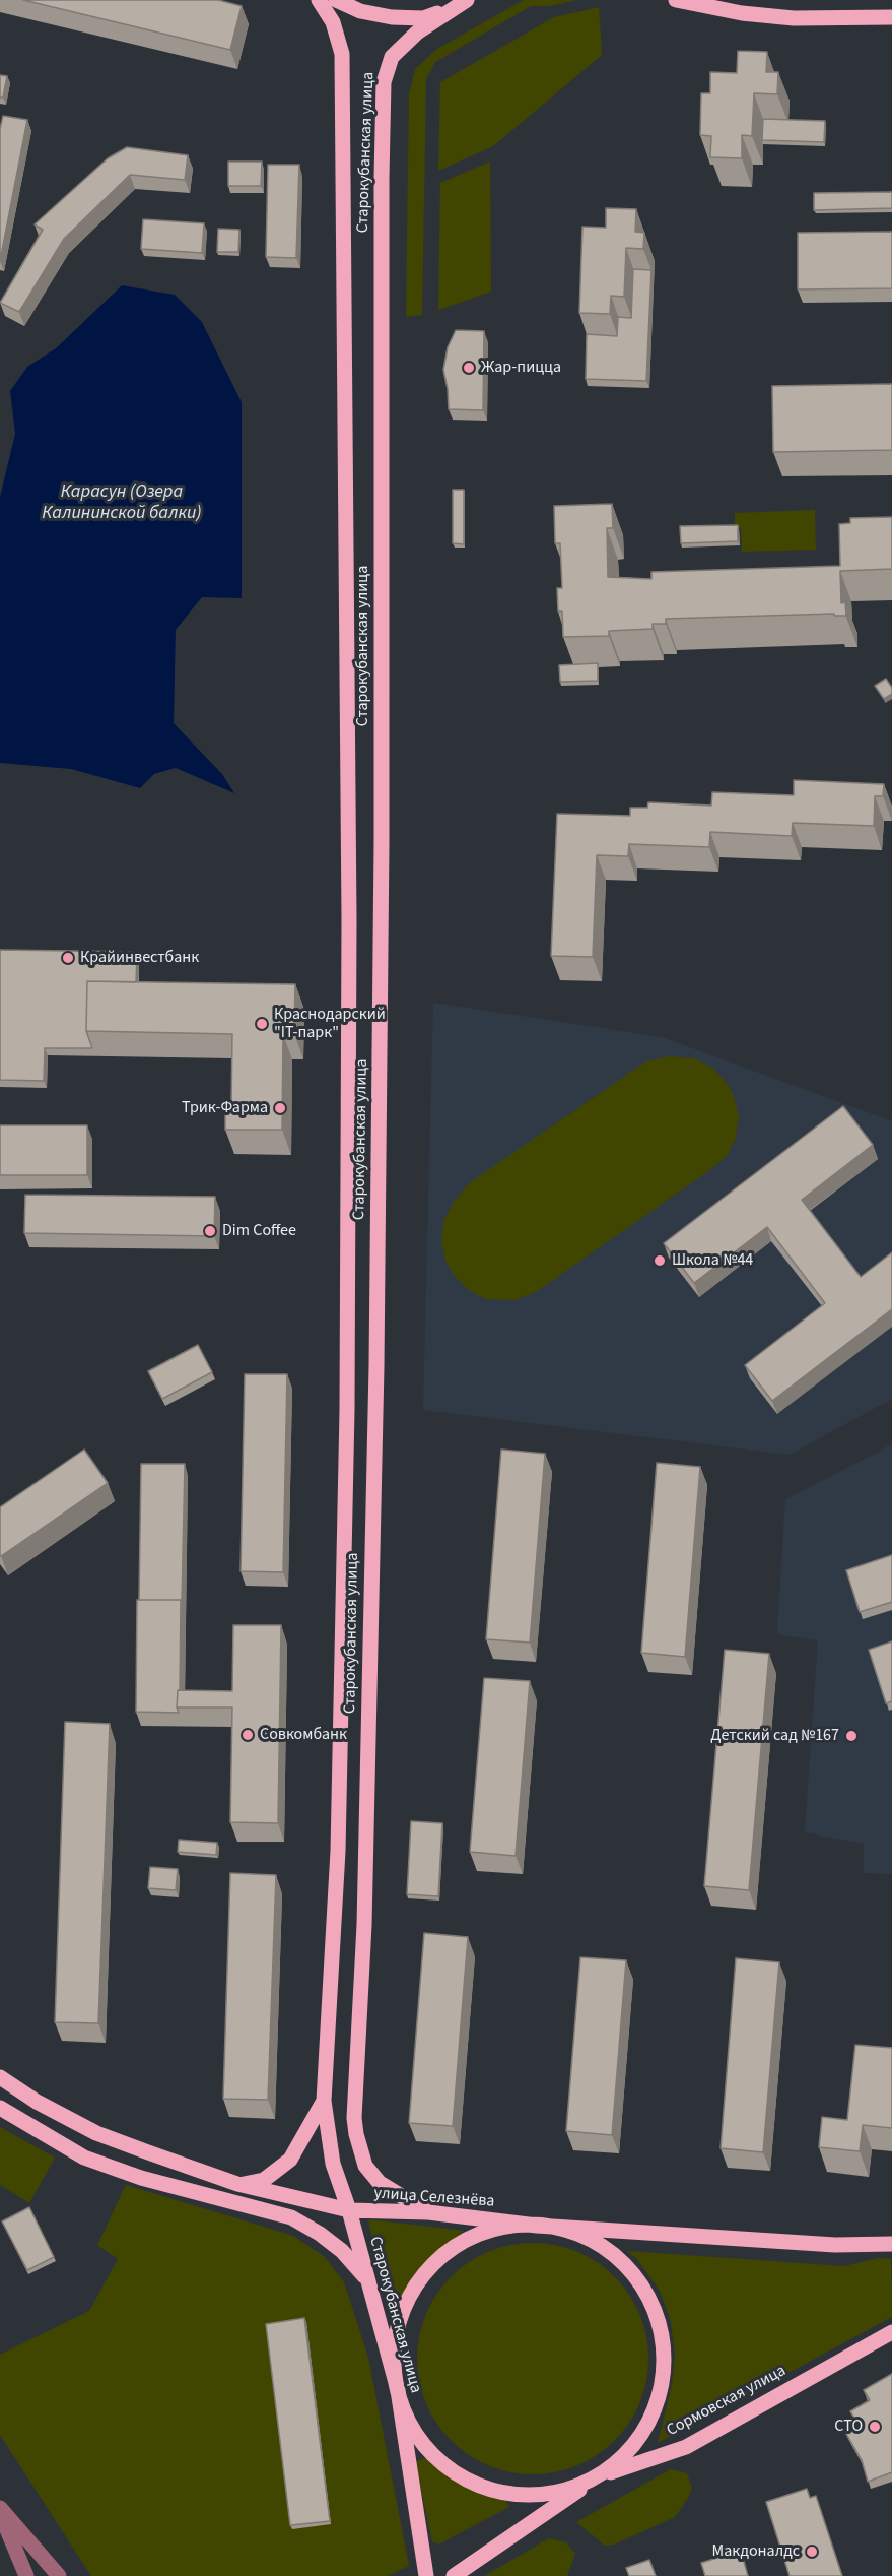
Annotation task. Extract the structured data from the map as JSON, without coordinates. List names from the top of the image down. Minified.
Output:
{"streets":{"main road":["Старокубанская улица","улица Селезнёва","Сормовская улица"]},"crossings":[["Старокубанская улица","улица Селезнёва"]],"water":["Карасун (Озера Калининской балки)"],"places":["Жар-пицца","Крайинвестбанк","Краснодарский \"IT-парк\"","Трик-Фарма","Dim Coffee","Школа №44","Совкомбанк","Детский сад №167","СТО","Макдоналдс"]}
